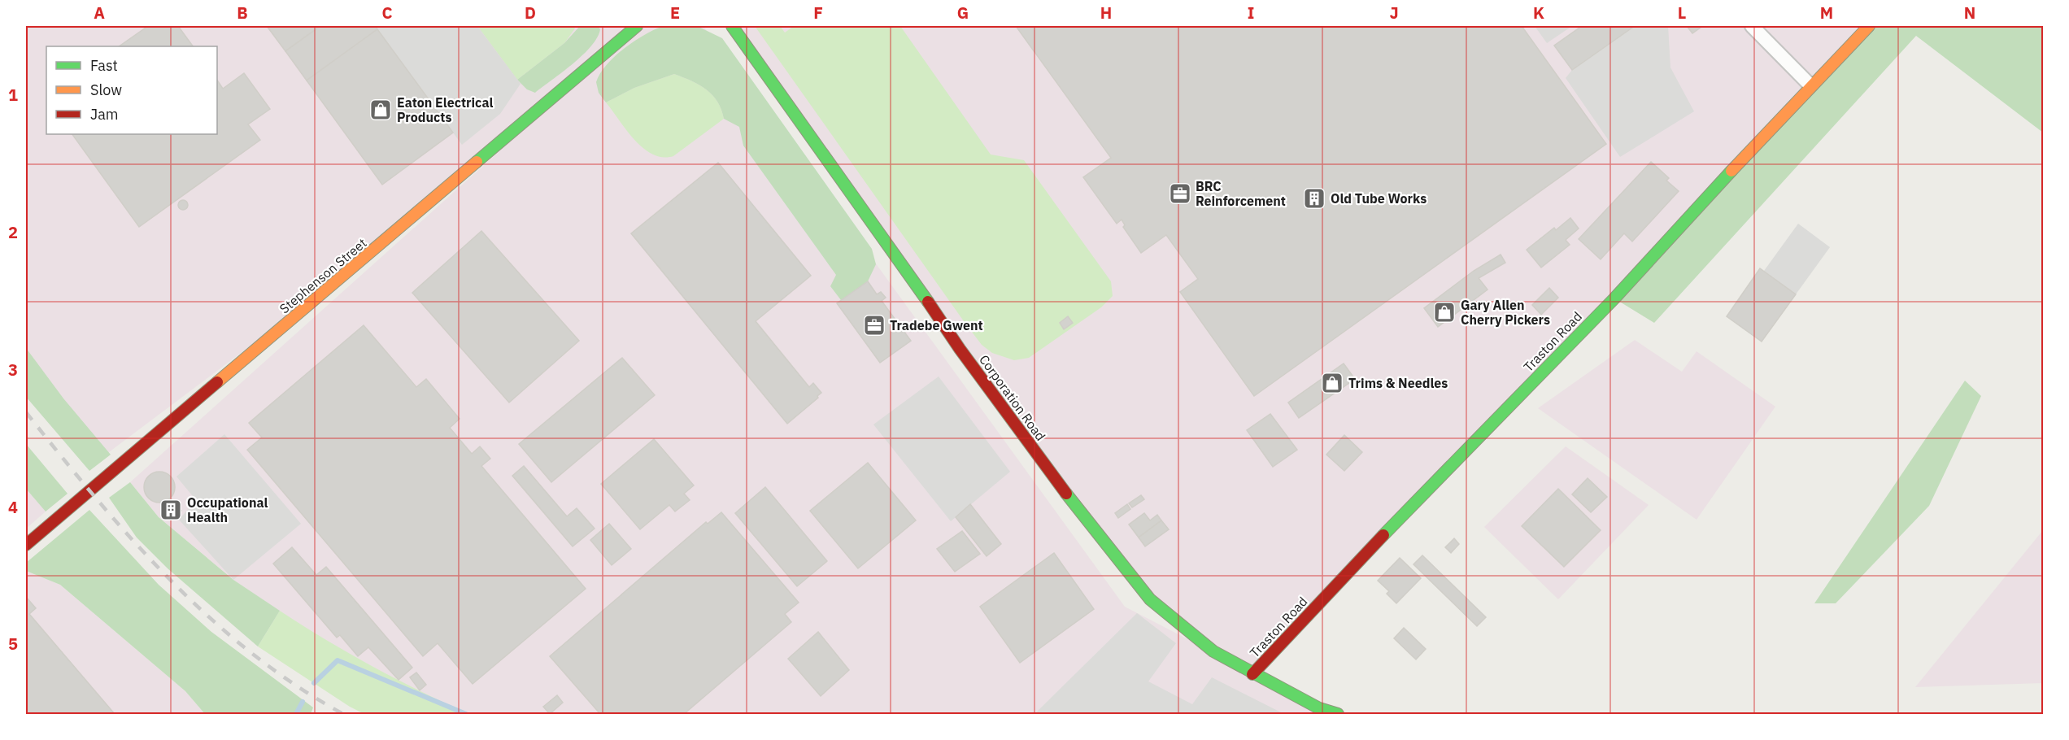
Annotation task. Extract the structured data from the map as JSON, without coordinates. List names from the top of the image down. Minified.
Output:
{"streets":{"street":["Stephenson Street","Traston Road","Corporation Road"]},"crossings":[["Traston Road","Corporation Road"]],"places":{"shop":["Eaton Electrical Products","Gary Allen Cherry Pickers","Trims & Needles"],"office":["BRC Reinforcement","Tradebe Gwent"],"building":["Old Tube Works","Occupational Health"]},"legend":["Fast","Slow","Jam"],"grid":{"columns":["A","B","C","D","E","F","G","H","I","J","K","L","M","N"],"rows":["1","2","3","4","5"]}}
